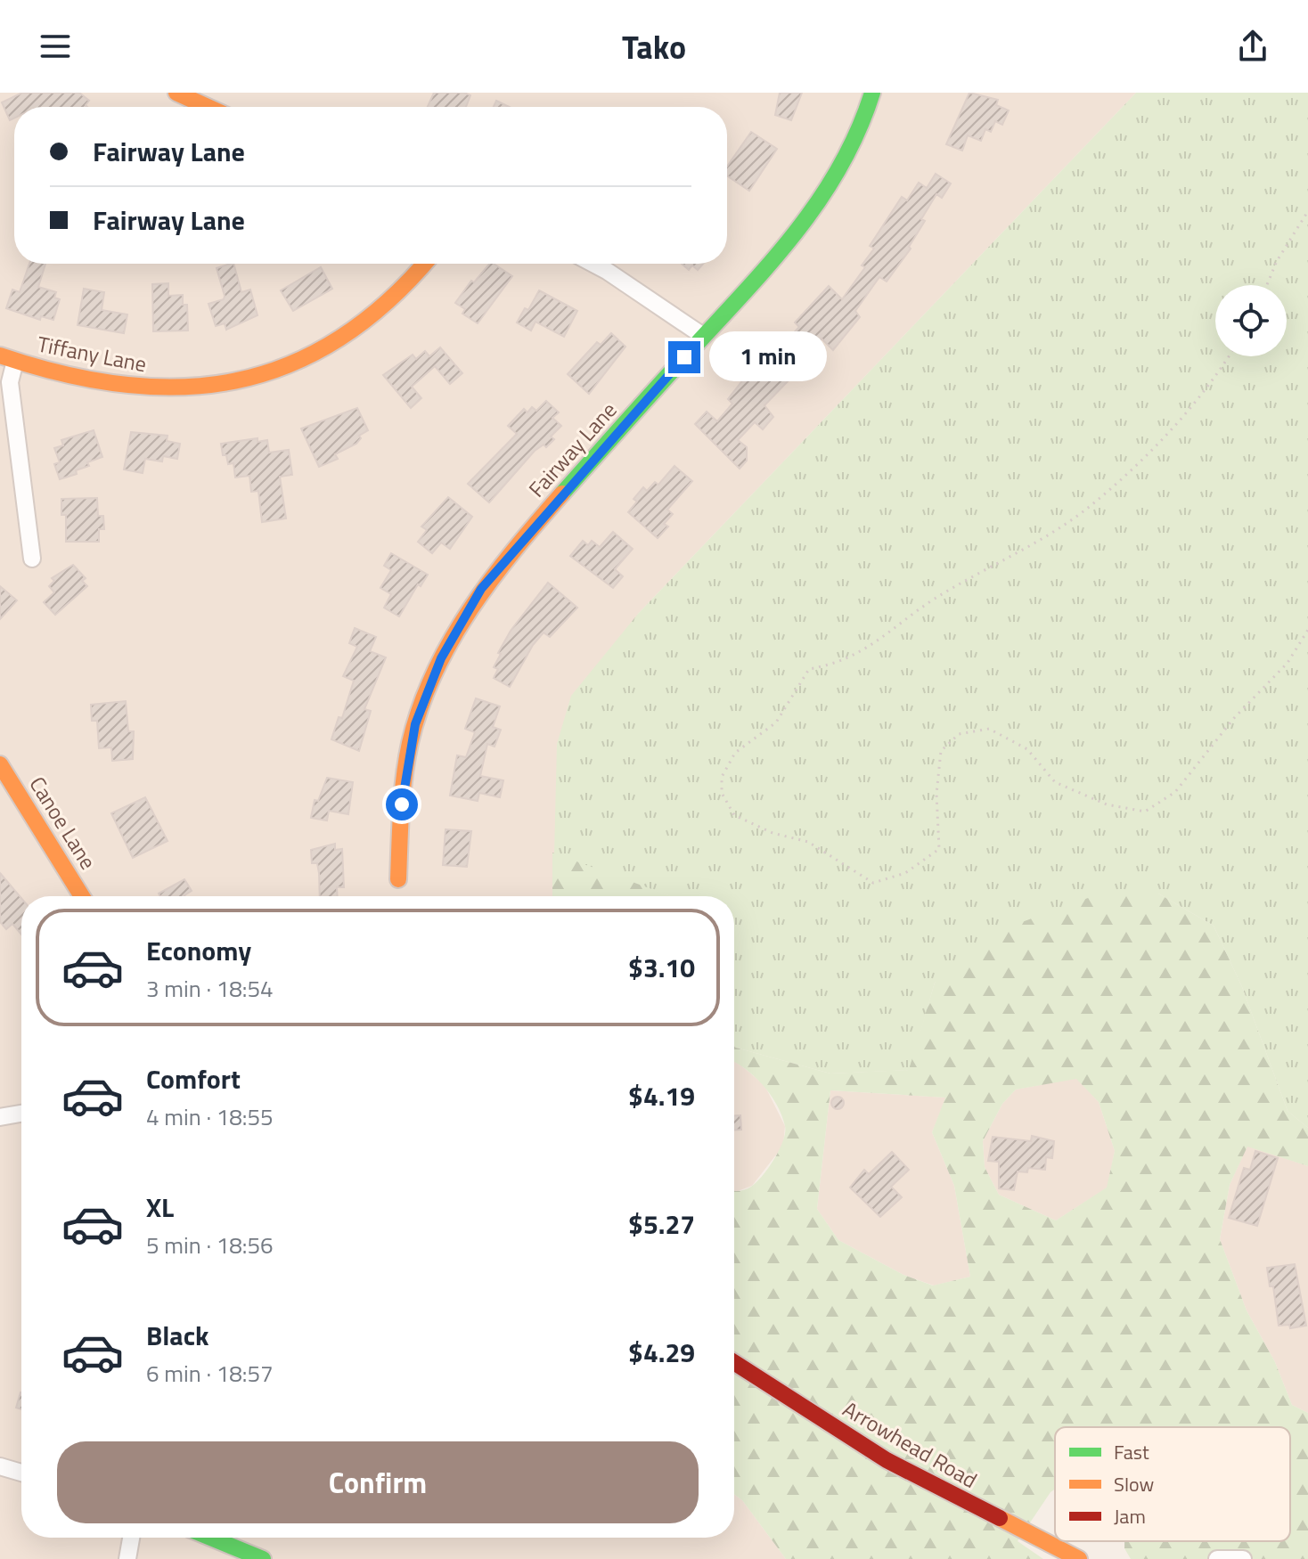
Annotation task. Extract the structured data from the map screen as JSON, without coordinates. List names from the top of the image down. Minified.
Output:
{"streets":{"street":["Tiffany Lane","Fairway Lane","Canoe Lane","Arrowhead Road"]},"legend":["Fast","Slow","Jam"],"page":{"header":"Tako","banner":["Fairway Lane","Fairway Lane"],"bubble":"1 min","list":[{"name":"Economy","note":"3 min · 18:54","value":"$3.10"},{"name":"Comfort","note":"4 min · 18:55","value":"$4.19"},{"name":"XL","note":"5 min · 18:56","value":"$5.27"},{"name":"Black","note":"6 min · 18:57","value":"$4.29"}],"buttons":"Confirm"}}
